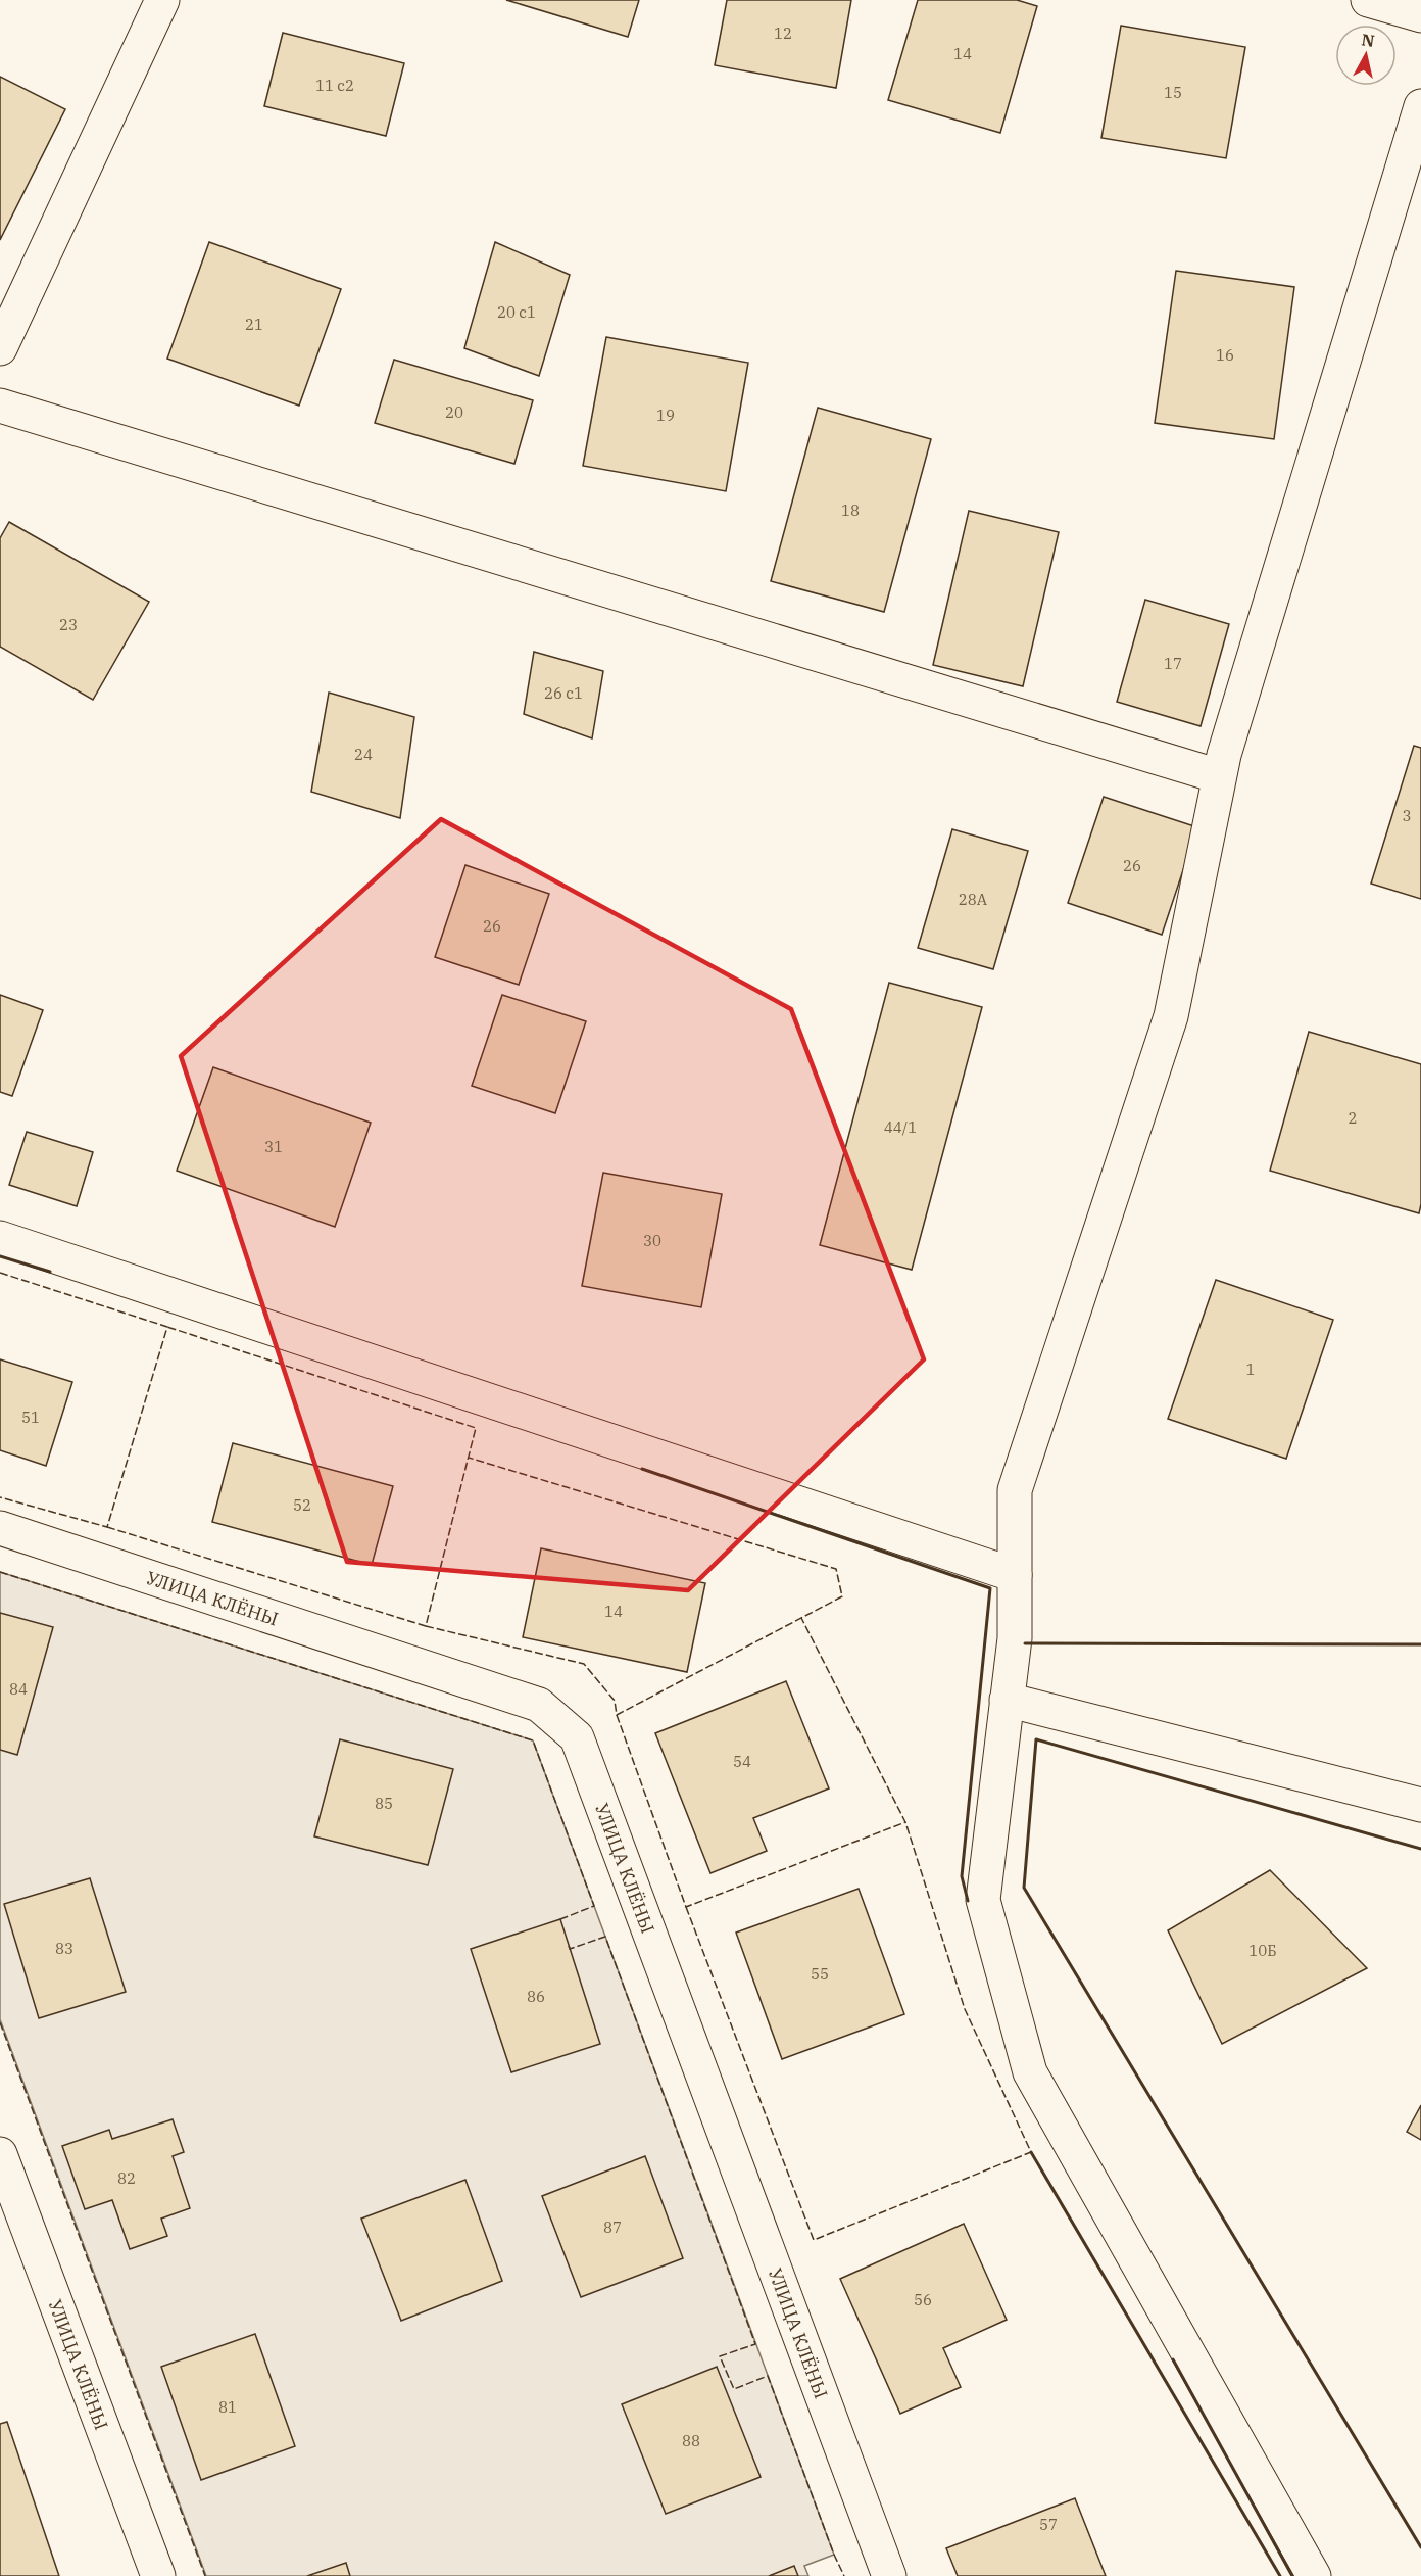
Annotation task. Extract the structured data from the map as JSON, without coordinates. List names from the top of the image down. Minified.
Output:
{"streets":{"street":["УЛИЦА КЛЁНЫ"]},"house_numbers":["12","14","11 с2","15","20 с1","21","16","20","19","18","23","17","26 с1","24","3","26","28А","26","2","44/1","31","30","1","51","52","14","84","54","85","83","10Б","55","86","82","87","56","81","88","57"],"north":"top"}
